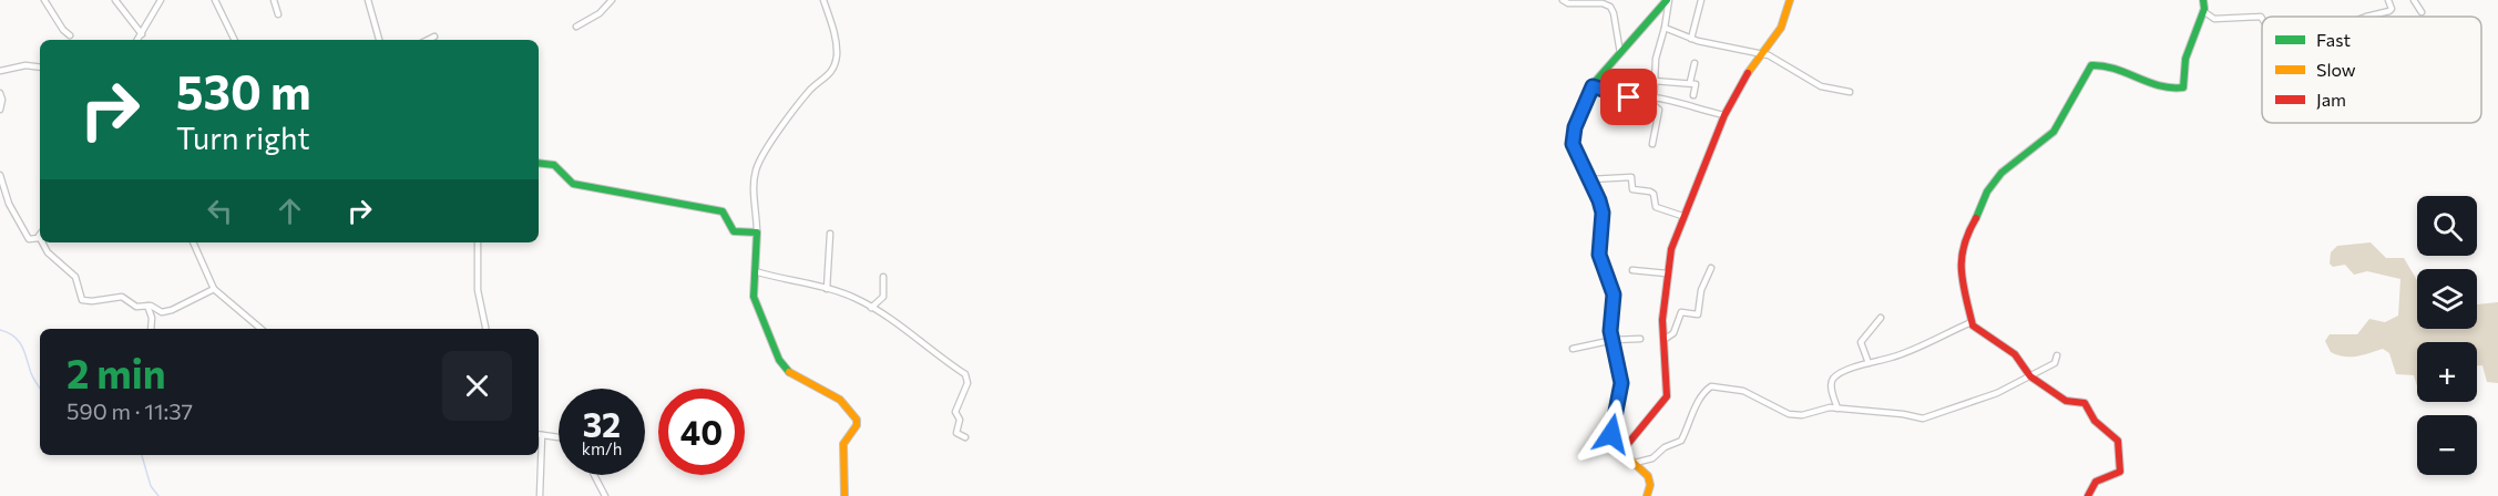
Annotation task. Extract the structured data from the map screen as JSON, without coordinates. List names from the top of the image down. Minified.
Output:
{"legend":["Fast","Slow","Jam"],"page":{"turn":["530 m","Turn right"],"map_buttons":["+","−"],"heading":["2 min","590 m · 11:37"],"speed":"32 km/h","limit":"40"}}
